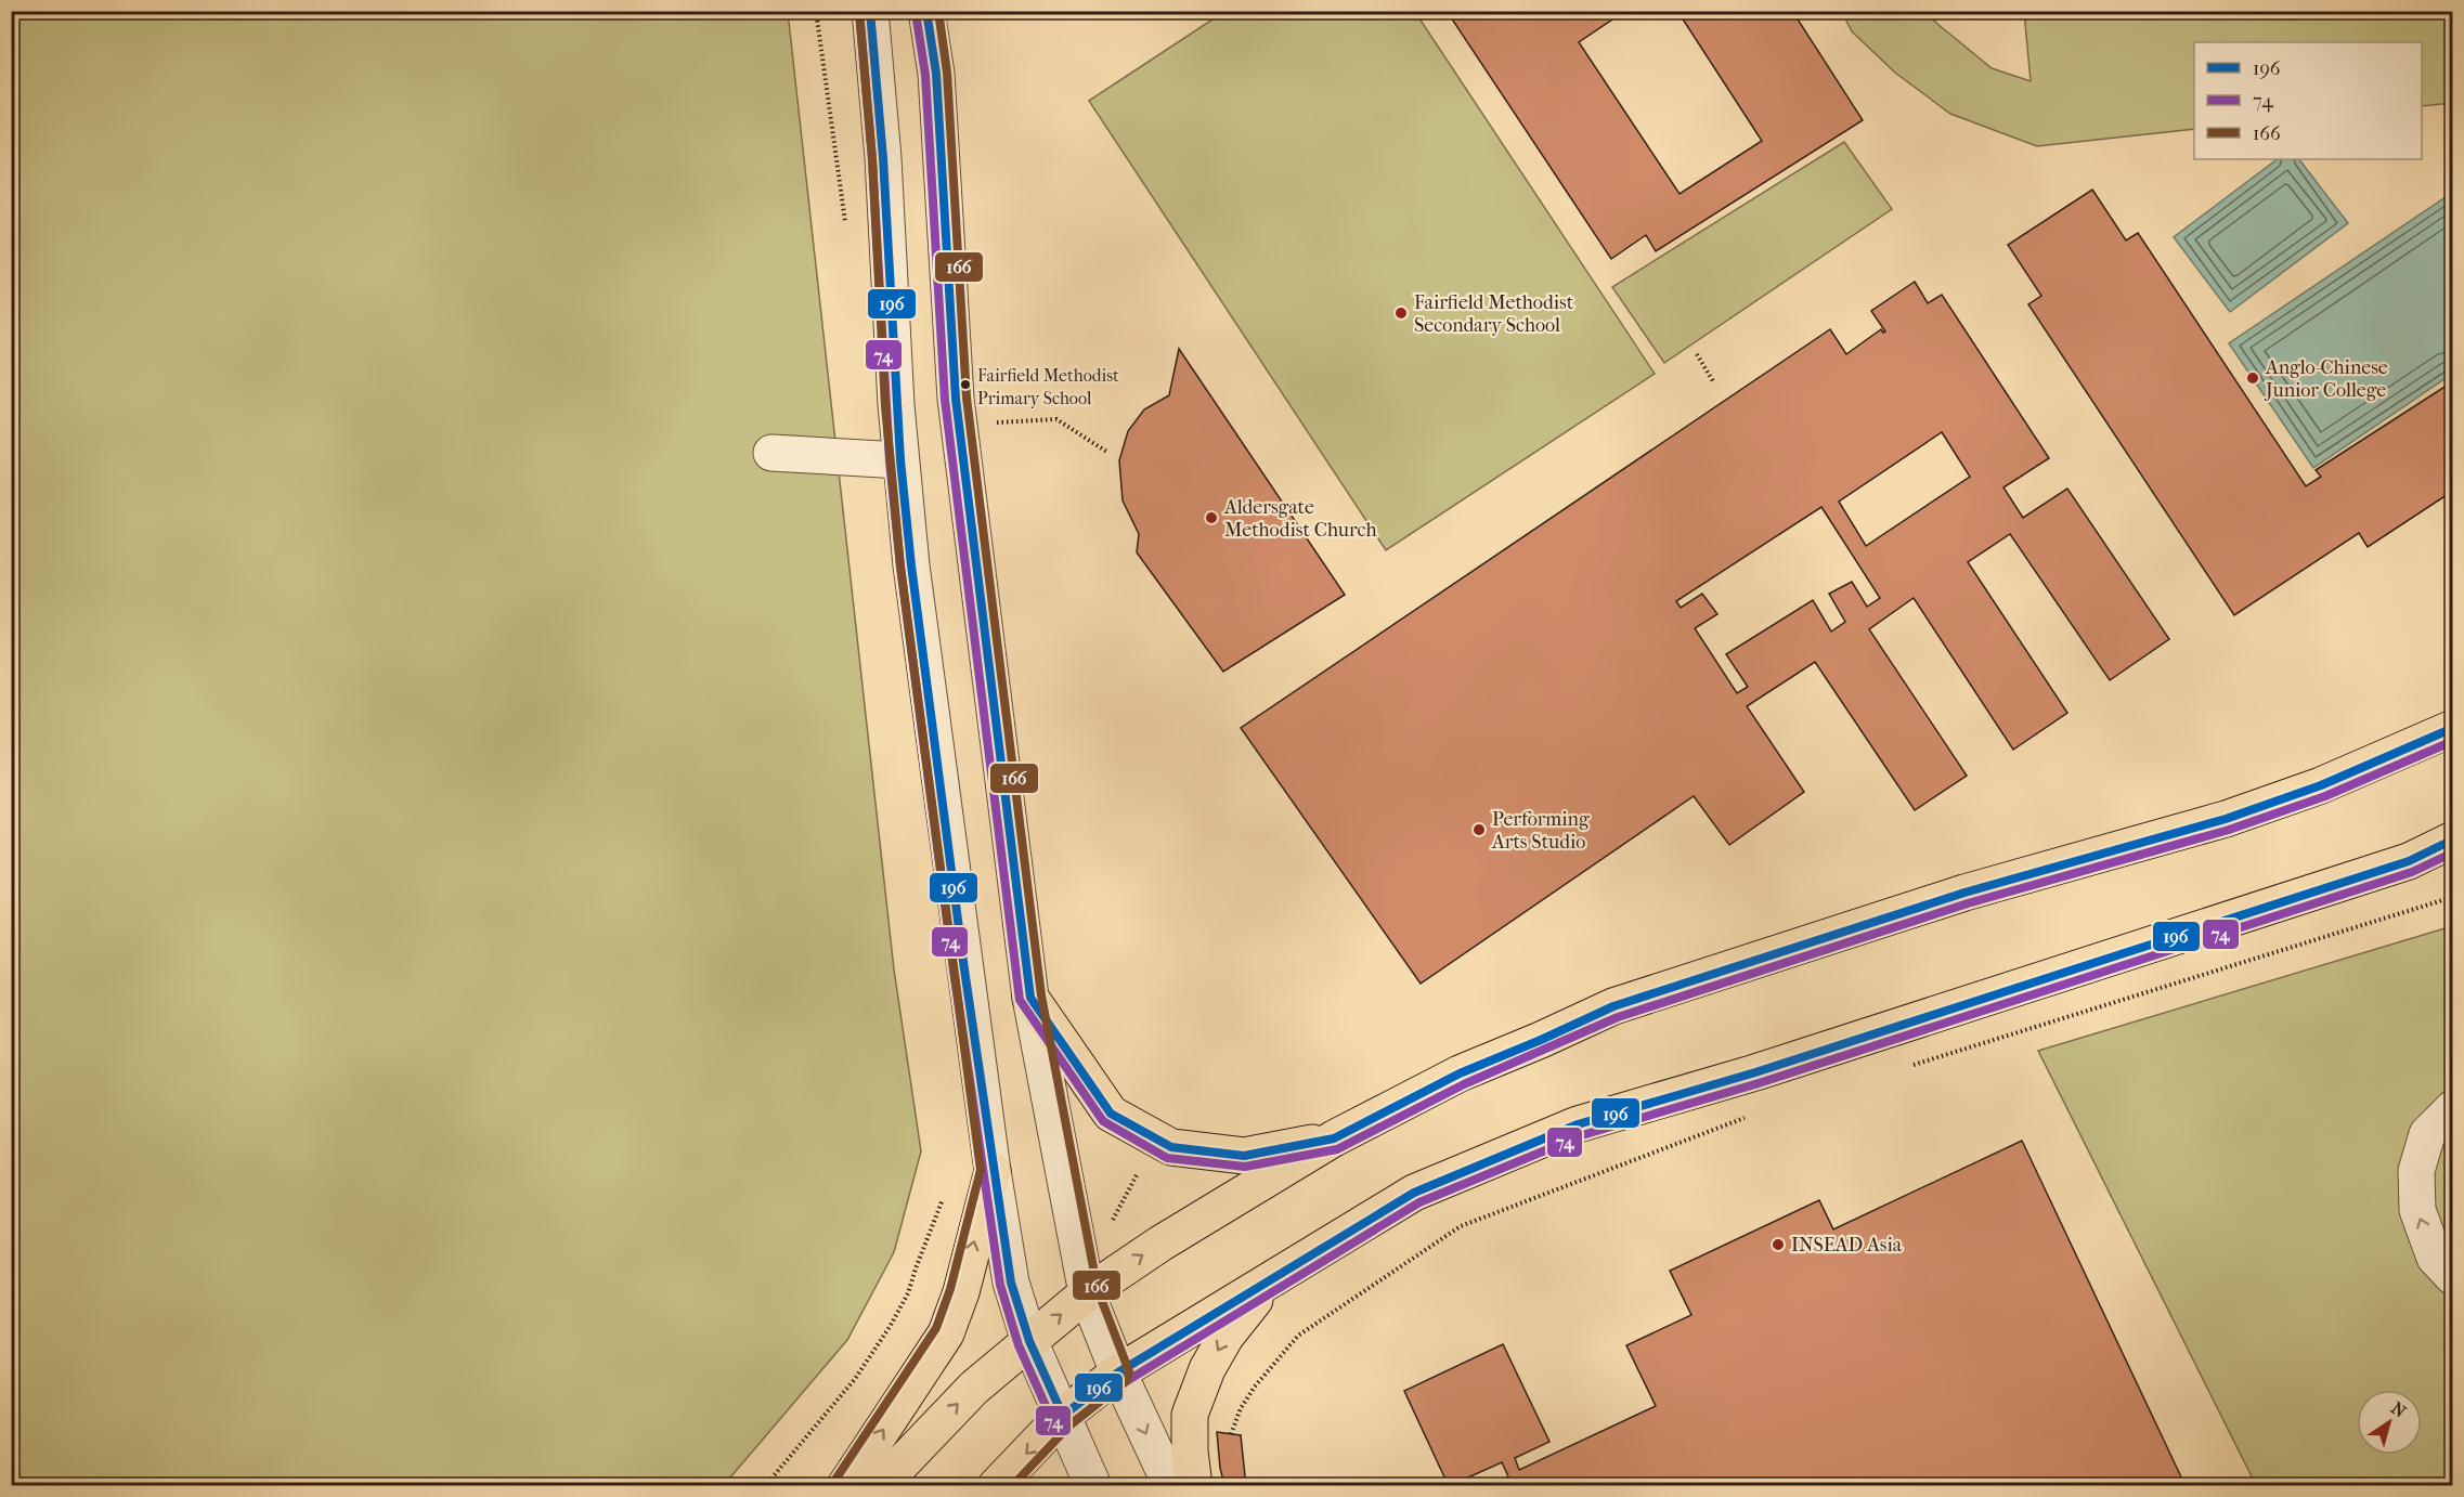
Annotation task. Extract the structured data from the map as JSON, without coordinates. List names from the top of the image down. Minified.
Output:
{"places":["Fairfield Methodist Secondary School","Anglo-Chinese Junior College","Fairfield Methodist Primary School","Aldersgate Methodist Church","Performing Arts Studio","INSEAD Asia"],"lines":["transit line 196","transit line 166","transit line 74"],"legend":["196","74","166"],"north":"top right"}
